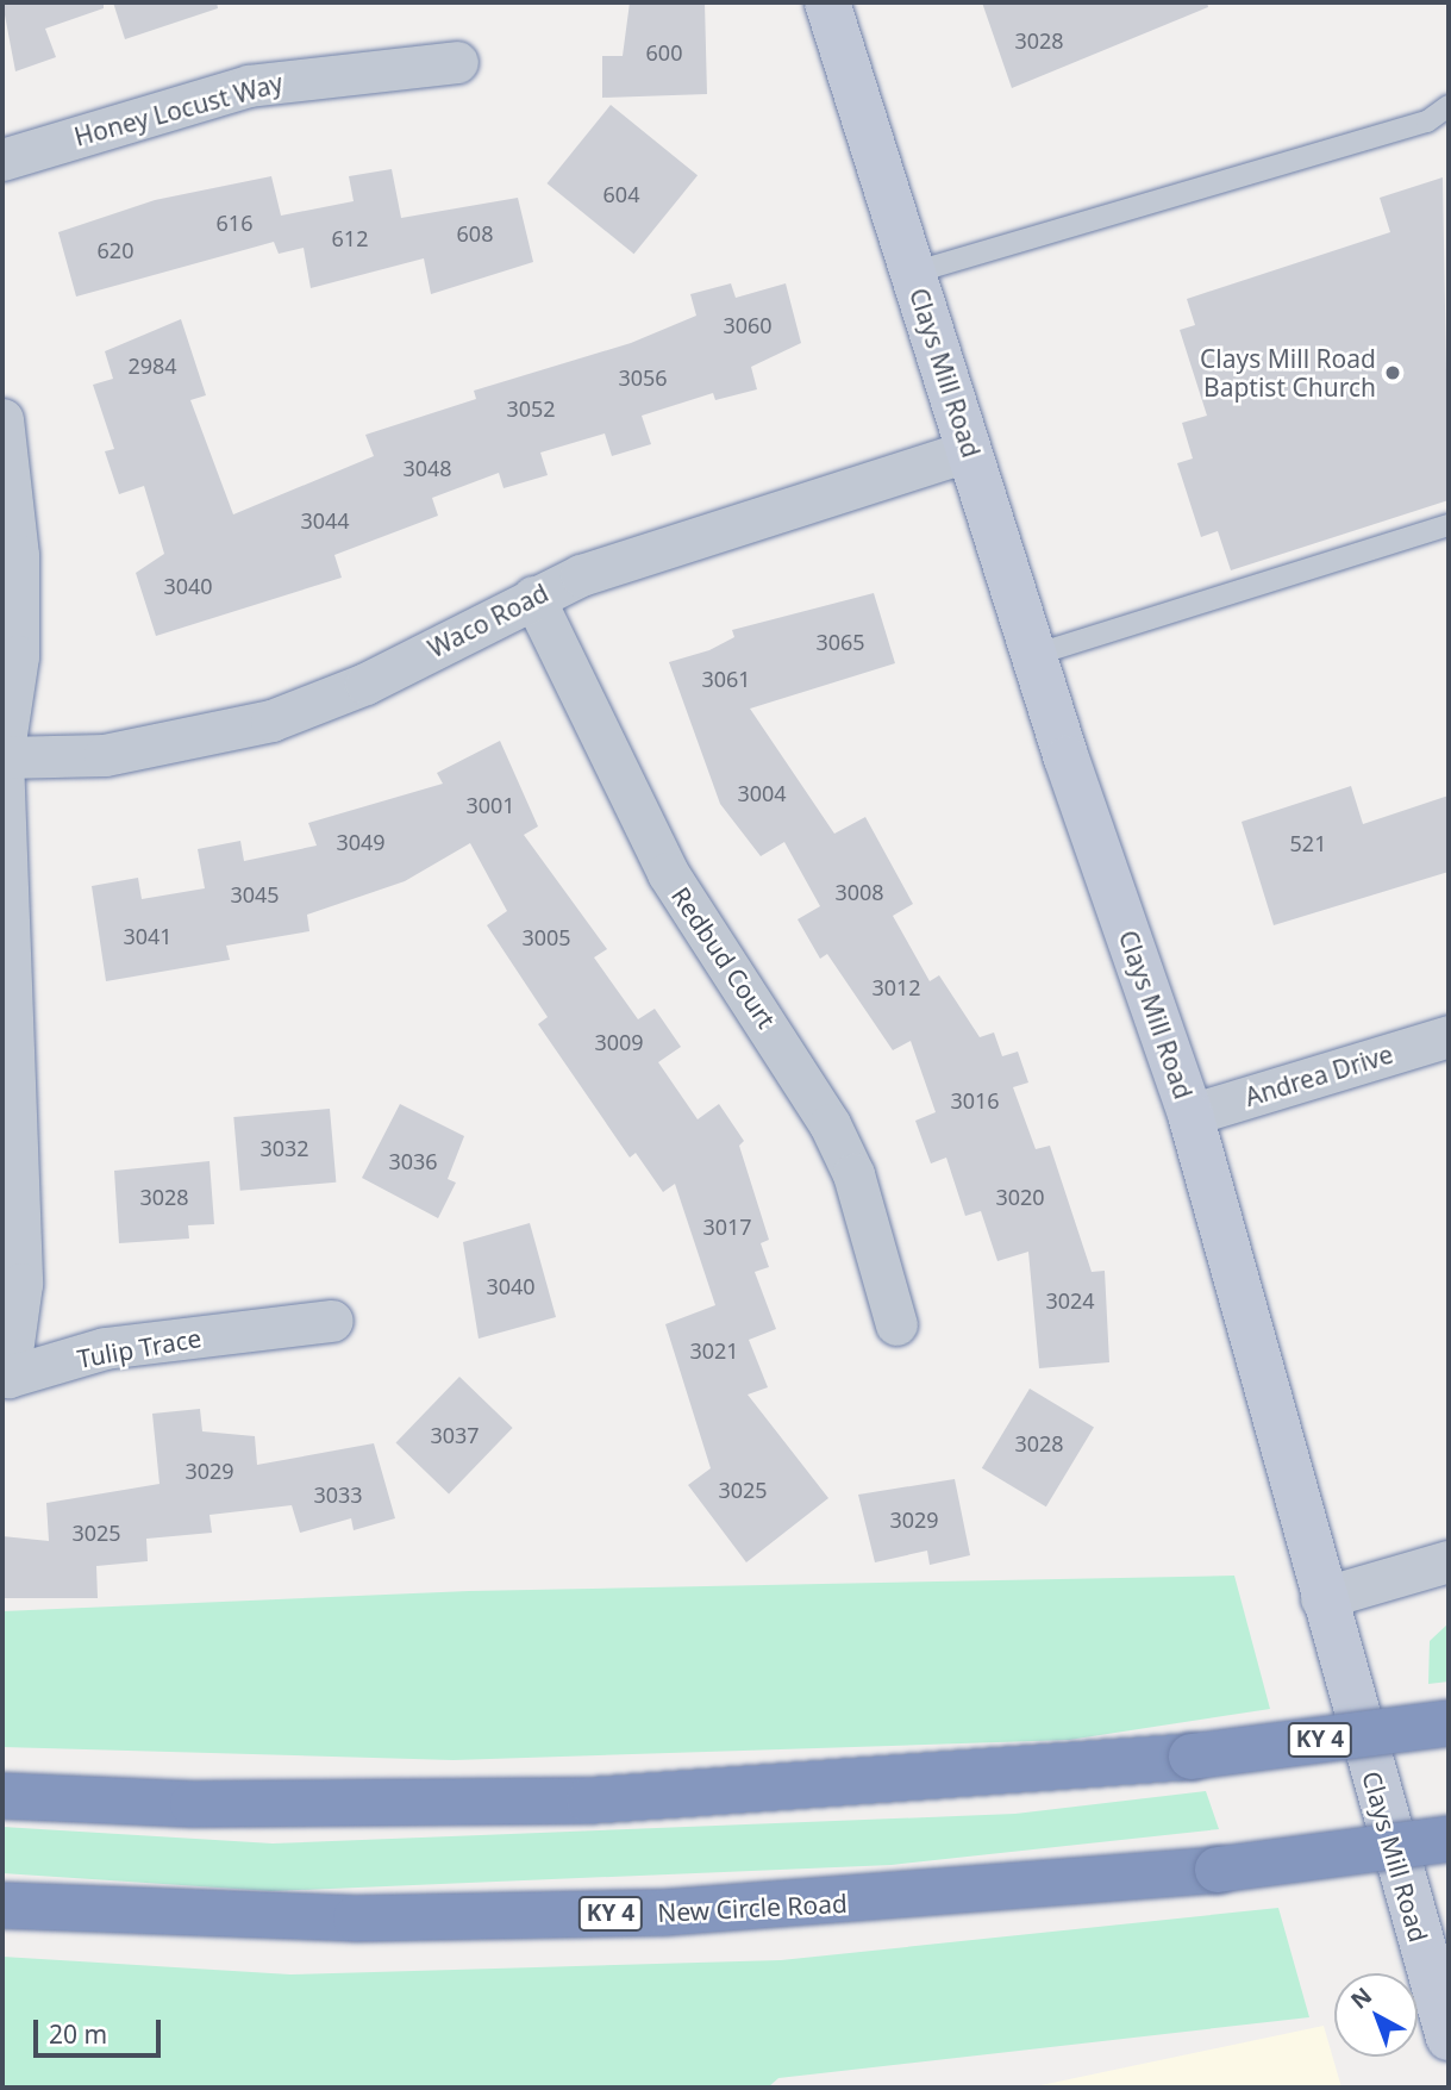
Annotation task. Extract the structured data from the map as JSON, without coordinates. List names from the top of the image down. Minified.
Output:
{"streets":{"highway":["KY 4","New Circle Road"],"main road":["Clays Mill Road"],"street":["Honey Locust Way","Waco Road","Redbud Court","Andrea Drive","Tulip Trace"]},"crossings":[["Clays Mill Road","Waco Road"],["Clays Mill Road","Andrea Drive"],["Waco Road","Redbud Court"],["Waco Road","Tulip Trace"]],"places":["Clays Mill Road Baptist Church"],"house_numbers":["3028","600","604","616","608","612","620","3060","2984","3056","3052","3048","3044","3040","3065","3061","3004","3001","3049","521","3008","3045","3041","3005","3012","3009","3016","3032","3036","3028","3020","3017","3040","3024","3021","3037","3028","3029","3025","3033","3029","3025"],"scale_bar":"20 m","north":"top left"}
